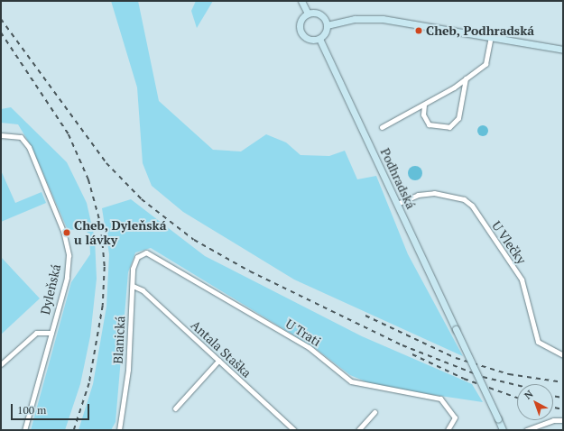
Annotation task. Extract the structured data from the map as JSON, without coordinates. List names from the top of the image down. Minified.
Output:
{"streets":{"main road":["Podhradská"],"street":["U Vlečky","Dyleňská","U Trati","Blanická","Antala Staška"]},"crossings":[["Podhradská","U Vlečky"],["U Trati","Blanická"],["Blanická","Antala Staška"]],"places":["Cheb, Podhradská","Cheb, Dyleňská u lávky"],"scale_bar":"100 m","north":"top left"}
